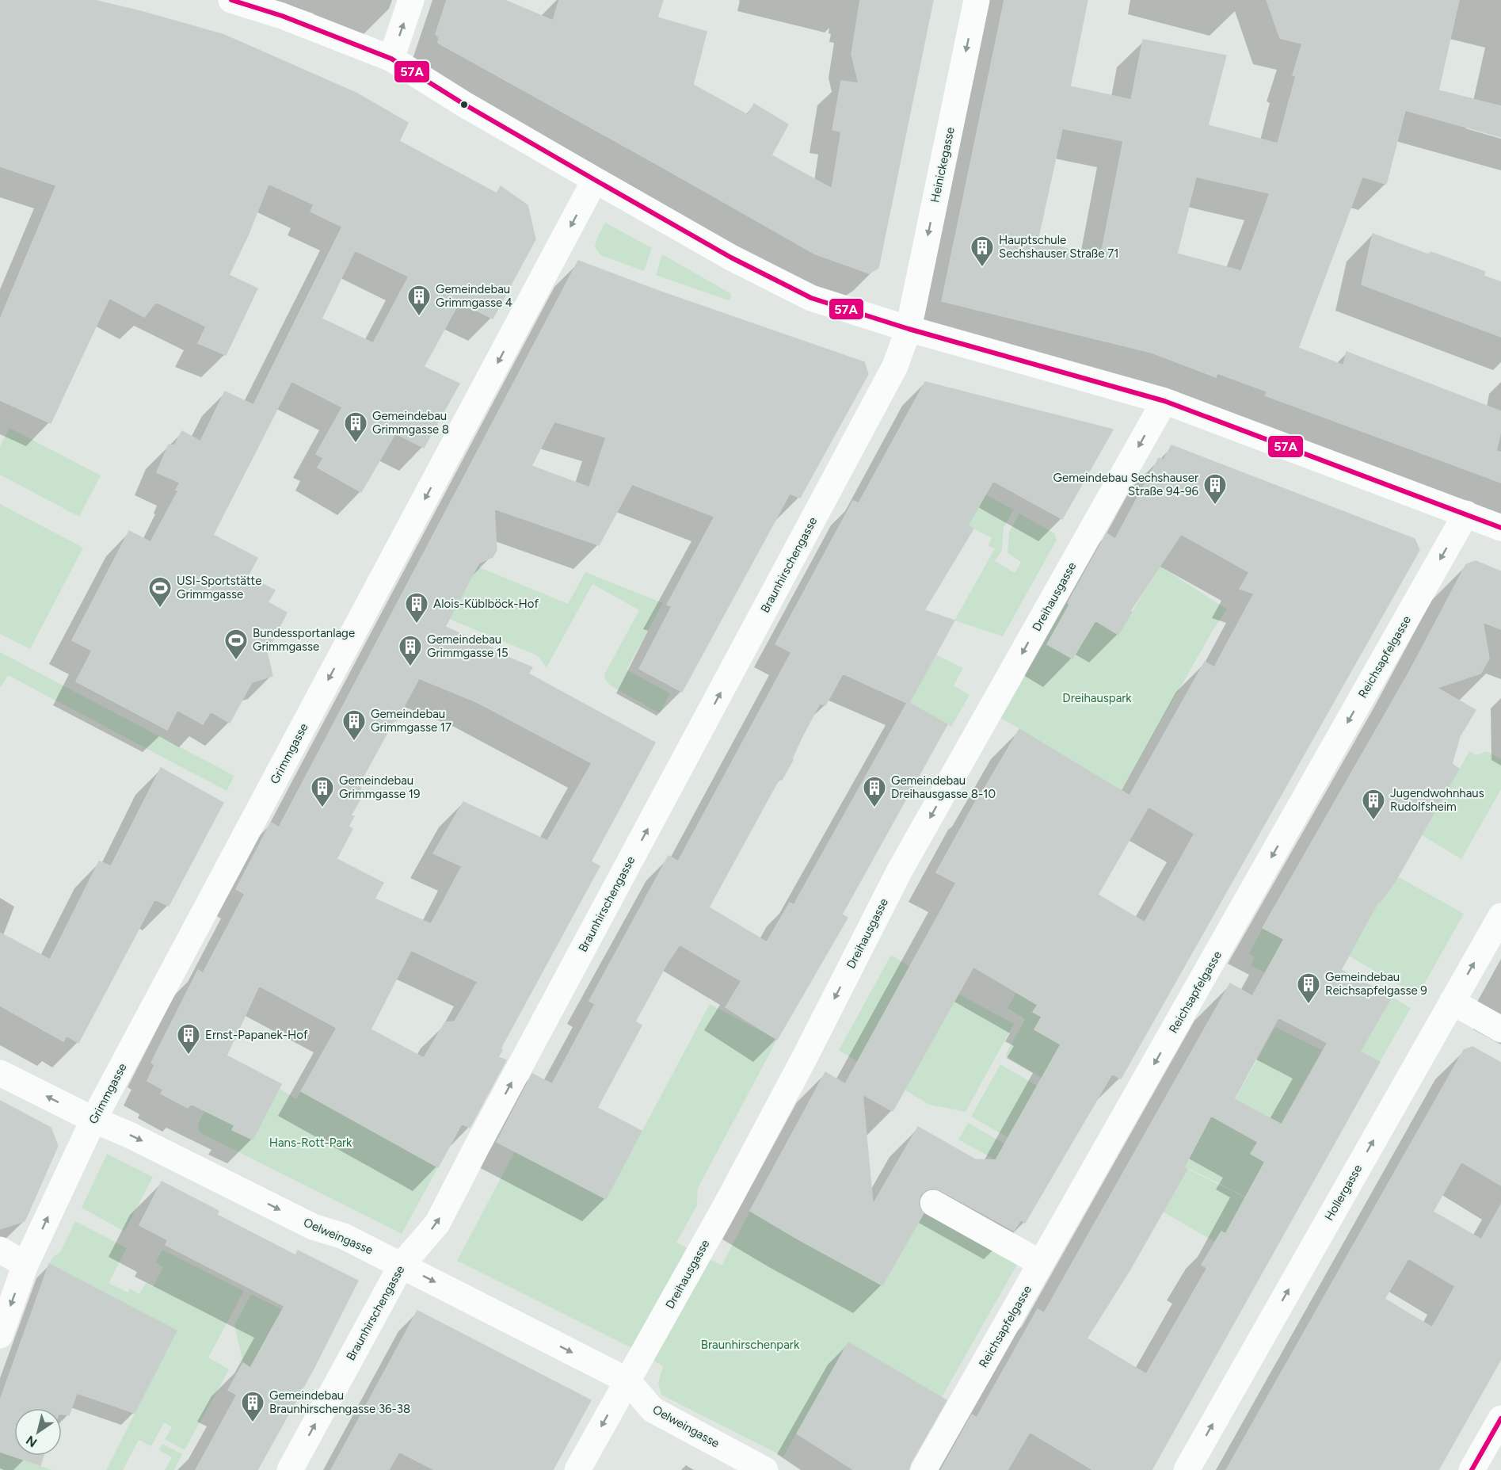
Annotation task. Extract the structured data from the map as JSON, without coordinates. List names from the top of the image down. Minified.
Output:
{"streets":{"street":["Heinickegasse","Braunhirschengasse","Dreihausgasse","Reichsapfelgasse","Grimmgasse","Hollergasse","Oelweingasse"]},"crossings":[["Heinickegasse","Braunhirschengasse"],["Braunhirschengasse","Oelweingasse"],["Dreihausgasse","Oelweingasse"],["Grimmgasse","Oelweingasse"]],"one_way":["Heinickegasse","Braunhirschengasse","Dreihausgasse","Reichsapfelgasse","Hollergasse"],"parks":["Dreihauspark","Hans-Rott-Park","Braunhirschenpark"],"places":{"building":["Hauptschule Sechshauser Straße 71","Gemeindebau Grimmgasse 4","Gemeindebau Grimmgasse 8","Gemeindebau Sechshauser Straße 94-96","Alois-Küblböck-Hof","Gemeindebau Grimmgasse 15","Gemeindebau Grimmgasse 17","Gemeindebau Grimmgasse 19","Gemeindebau Dreihausgasse 8-10","Jugendwohnhaus Rudolfsheim","Gemeindebau Reichsapfelgasse 9","Ernst-Papanek-Hof","Gemeindebau Braunhirschengasse 36-38"],"sports":["USI-Sportstätte Grimmgasse","Bundessportanlage Grimmgasse"]},"lines":["transit line 57A"],"north":"bottom left"}
